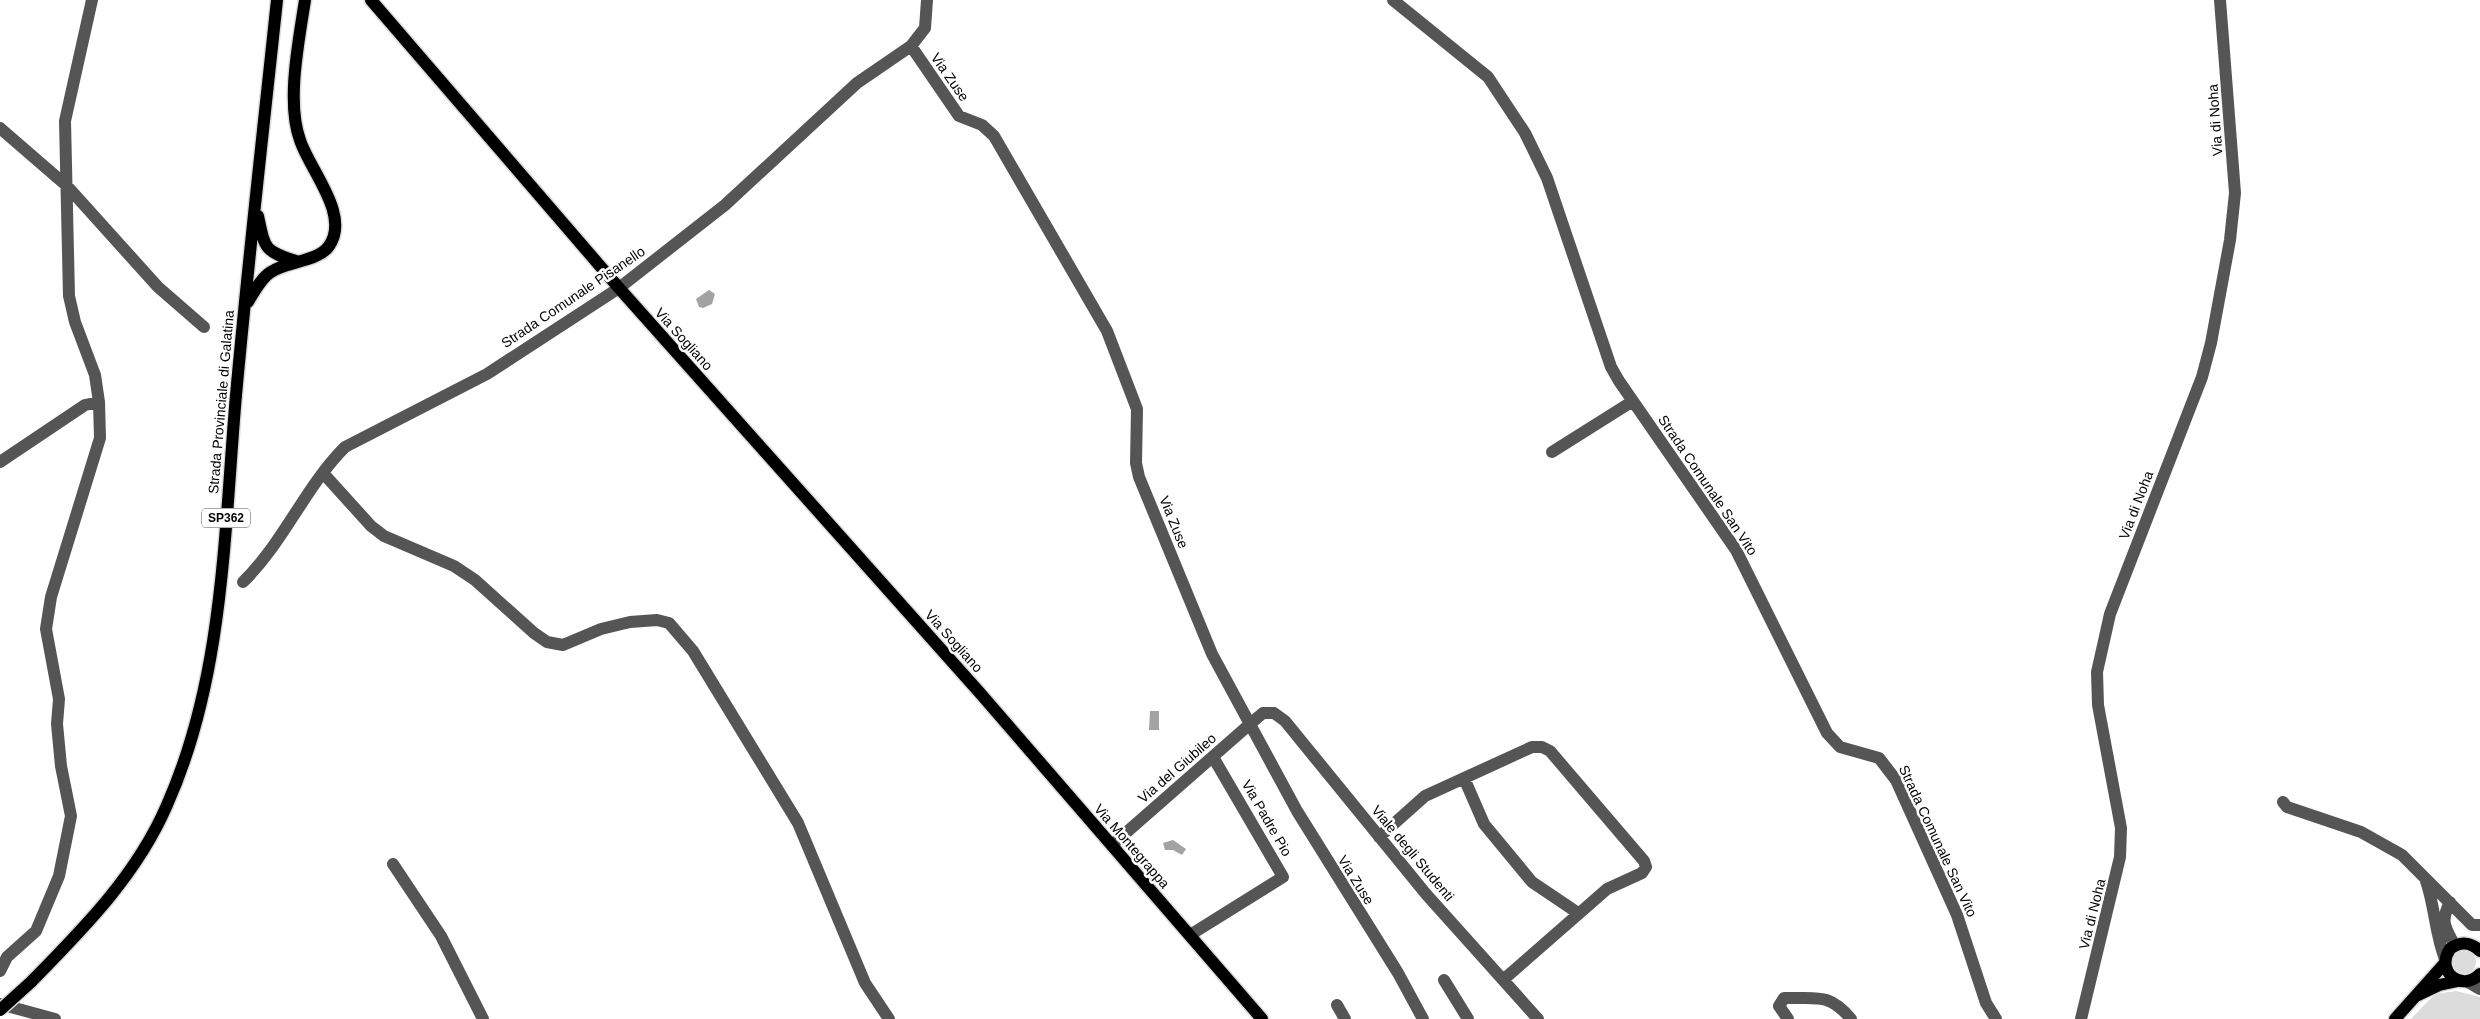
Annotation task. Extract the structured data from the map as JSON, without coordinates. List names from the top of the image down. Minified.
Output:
{"streets":{"main road":["Via Sogliano","Strada Provinciale di Galatina","SP362","Via Montegrappa"],"street":["Via Zuse","Via di Noha","Strada Comunale Pisanello","Strada Comunale San Vito","Via del Giubileo","Via Padre Pio","Viale degli Studenti"]},"crossings":[["Via Zuse","Strada Comunale Pisanello"],["Via Zuse","Via del Giubileo"],["Strada Comunale Pisanello","Via Sogliano"],["Via Sogliano","Via Montegrappa"],["Via del Giubileo","Via Padre Pio"],["Via del Giubileo","Via Montegrappa"],["Via del Giubileo","Viale degli Studenti"],["Via Padre Pio","Via Montegrappa"]]}
